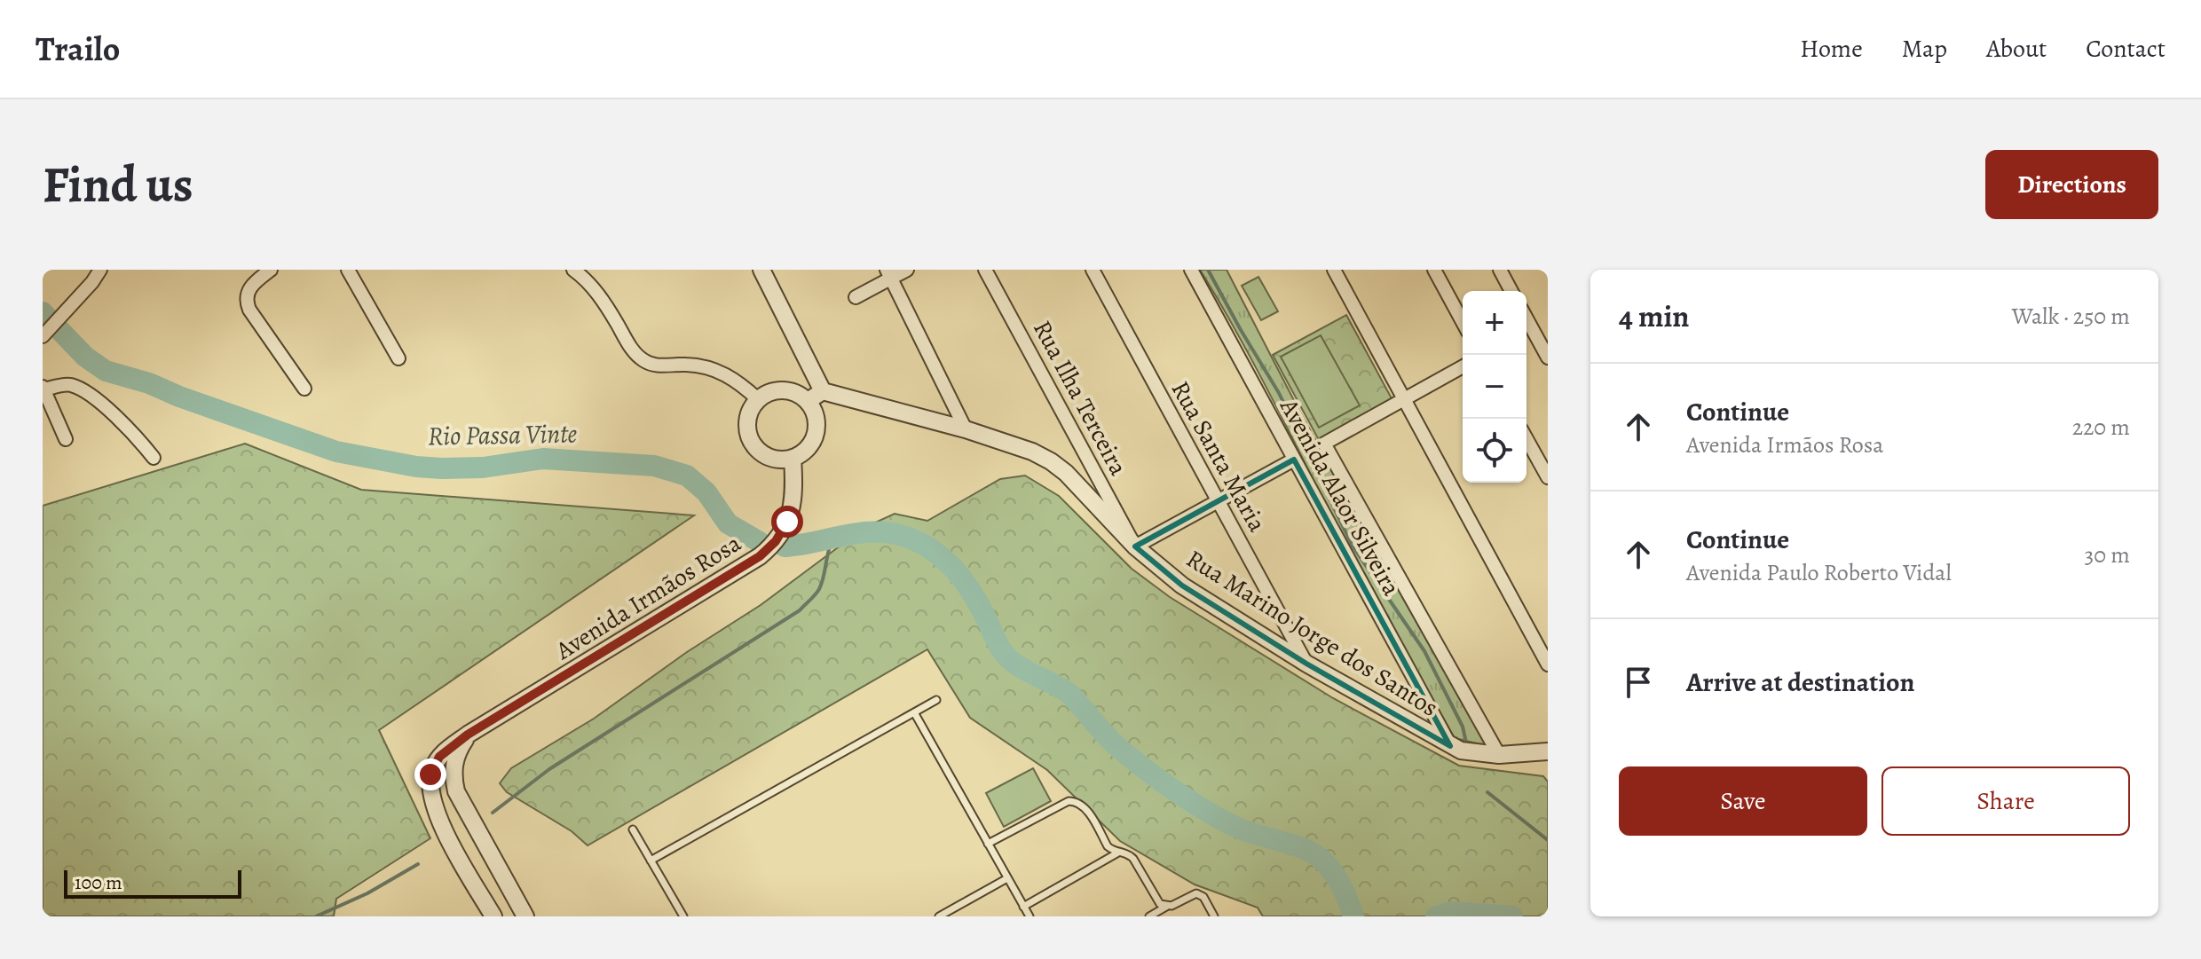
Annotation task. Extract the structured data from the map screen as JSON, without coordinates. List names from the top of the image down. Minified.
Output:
{"streets":{"street":["Rua Ilha Terceira","Rua Santa Maria","Avenida Alaor Silveira","Avenida Irmãos Rosa","Rua Marino Jorge dos Santos"]},"crossings":[["Rua Ilha Terceira","Rua Marino Jorge dos Santos"],["Rua Santa Maria","Rua Marino Jorge dos Santos"],["Avenida Alaor Silveira","Rua Marino Jorge dos Santos"]],"water":["Rio Passa Vinte"],"scale_bar":"100 m","page":{"header":"Trailo","nav":["Home","Map","About","Contact"],"buttons":["Directions",["Save","Share"]],"title":"Find us","heading":["4 min","Walk · 250 m"],"map_buttons":["+","−"],"list":[["Continue","Avenida Irmãos Rosa","220 m"],["Continue","Avenida Paulo Roberto Vidal","30 m"],"Arrive at destination"],"scale":"100 m"}}
